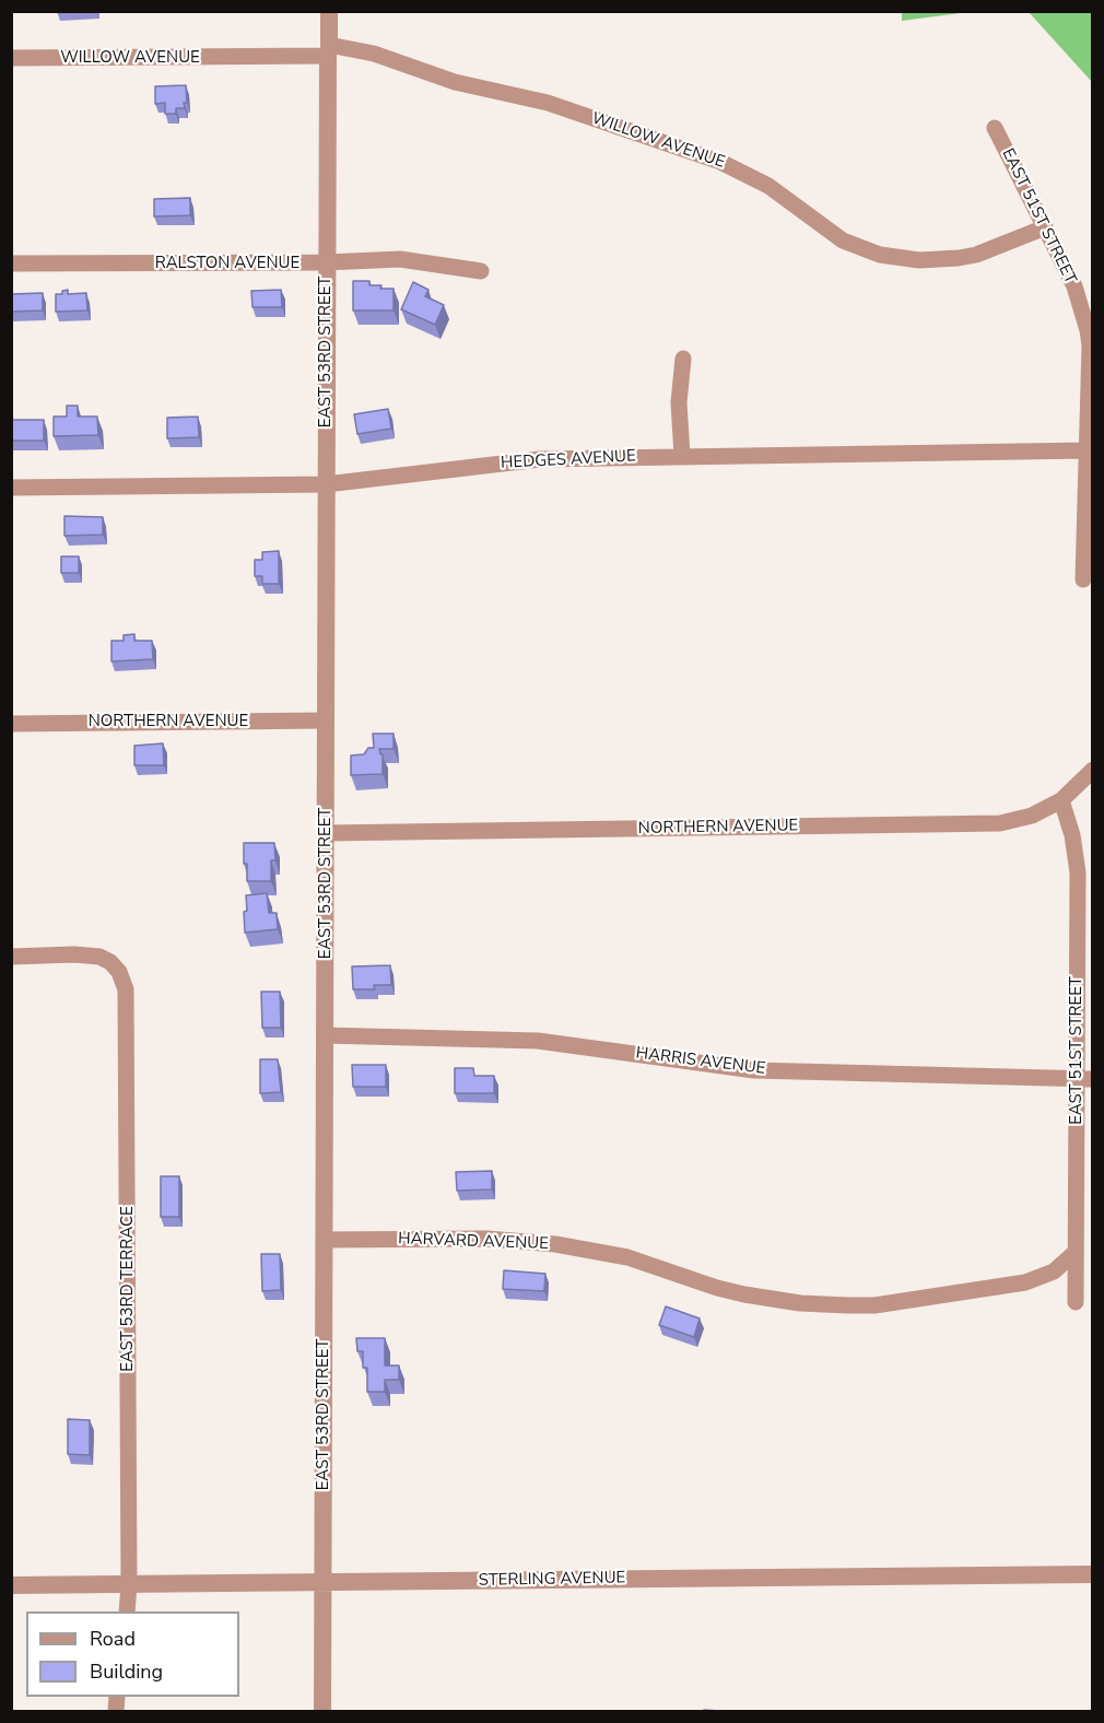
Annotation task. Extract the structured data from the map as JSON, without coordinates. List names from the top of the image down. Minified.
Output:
{"streets":{"street":["WILLOW AVENUE","EAST 51ST STREET","RALSTON AVENUE","EAST 53RD STREET","HEDGES AVENUE","NORTHERN AVENUE","HARRIS AVENUE","HARVARD AVENUE","EAST 53RD TERRACE","STERLING AVENUE"]},"crossings":[["WILLOW AVENUE","EAST 51ST STREET"],["WILLOW AVENUE","EAST 53RD STREET"],["EAST 51ST STREET","HEDGES AVENUE"],["EAST 51ST STREET","NORTHERN AVENUE"],["EAST 51ST STREET","HARRIS AVENUE"],["EAST 51ST STREET","HARVARD AVENUE"],["RALSTON AVENUE","EAST 53RD STREET"],["EAST 53RD STREET","HEDGES AVENUE"],["EAST 53RD STREET","NORTHERN AVENUE"],["EAST 53RD STREET","HARRIS AVENUE"],["EAST 53RD STREET","HARVARD AVENUE"],["EAST 53RD STREET","STERLING AVENUE"],["EAST 53RD TERRACE","STERLING AVENUE"]],"legend":["Road","Building"]}
